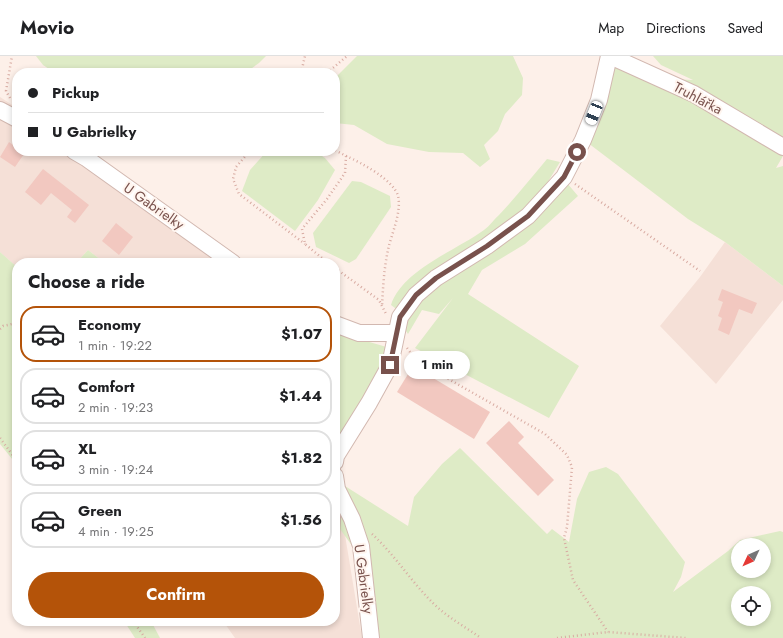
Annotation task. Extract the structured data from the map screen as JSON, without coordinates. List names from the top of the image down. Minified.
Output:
{"streets":{"street":["Truhlářka","U Gabrielky"]},"north":"bottom left","page":{"header":"Movio","nav":["Map","Directions","Saved"],"banner":["Pickup","U Gabrielky"],"heading":"Choose a ride","list":[{"name":"Economy","note":"1 min · 19:22","value":"$1.07"},{"name":"Comfort","note":"2 min · 19:23","value":"$1.44"},{"name":"XL","note":"3 min · 19:24","value":"$1.82"},{"name":"Green","note":"4 min · 19:25","value":"$1.56"}],"bubble":"1 min","buttons":"Confirm"}}
